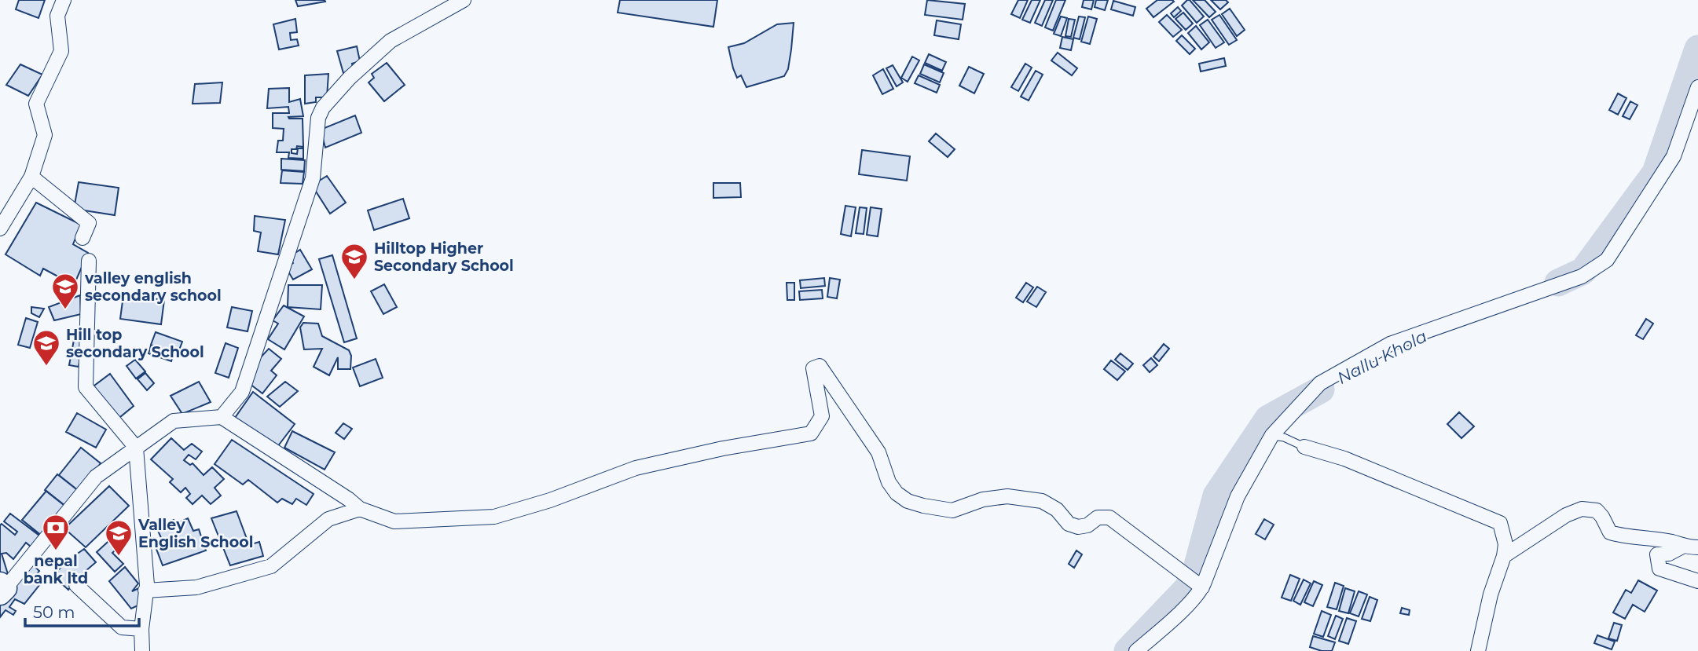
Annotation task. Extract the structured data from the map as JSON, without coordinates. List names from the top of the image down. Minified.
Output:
{"water":["Nallu Khola"],"places":{"school or university":["Hilltop Higher Secondary School","valley english secondary school","Hill top secondary School","Valley English School"],"bank":["nepal bank ltd"]},"scale_bar":"50 m"}
